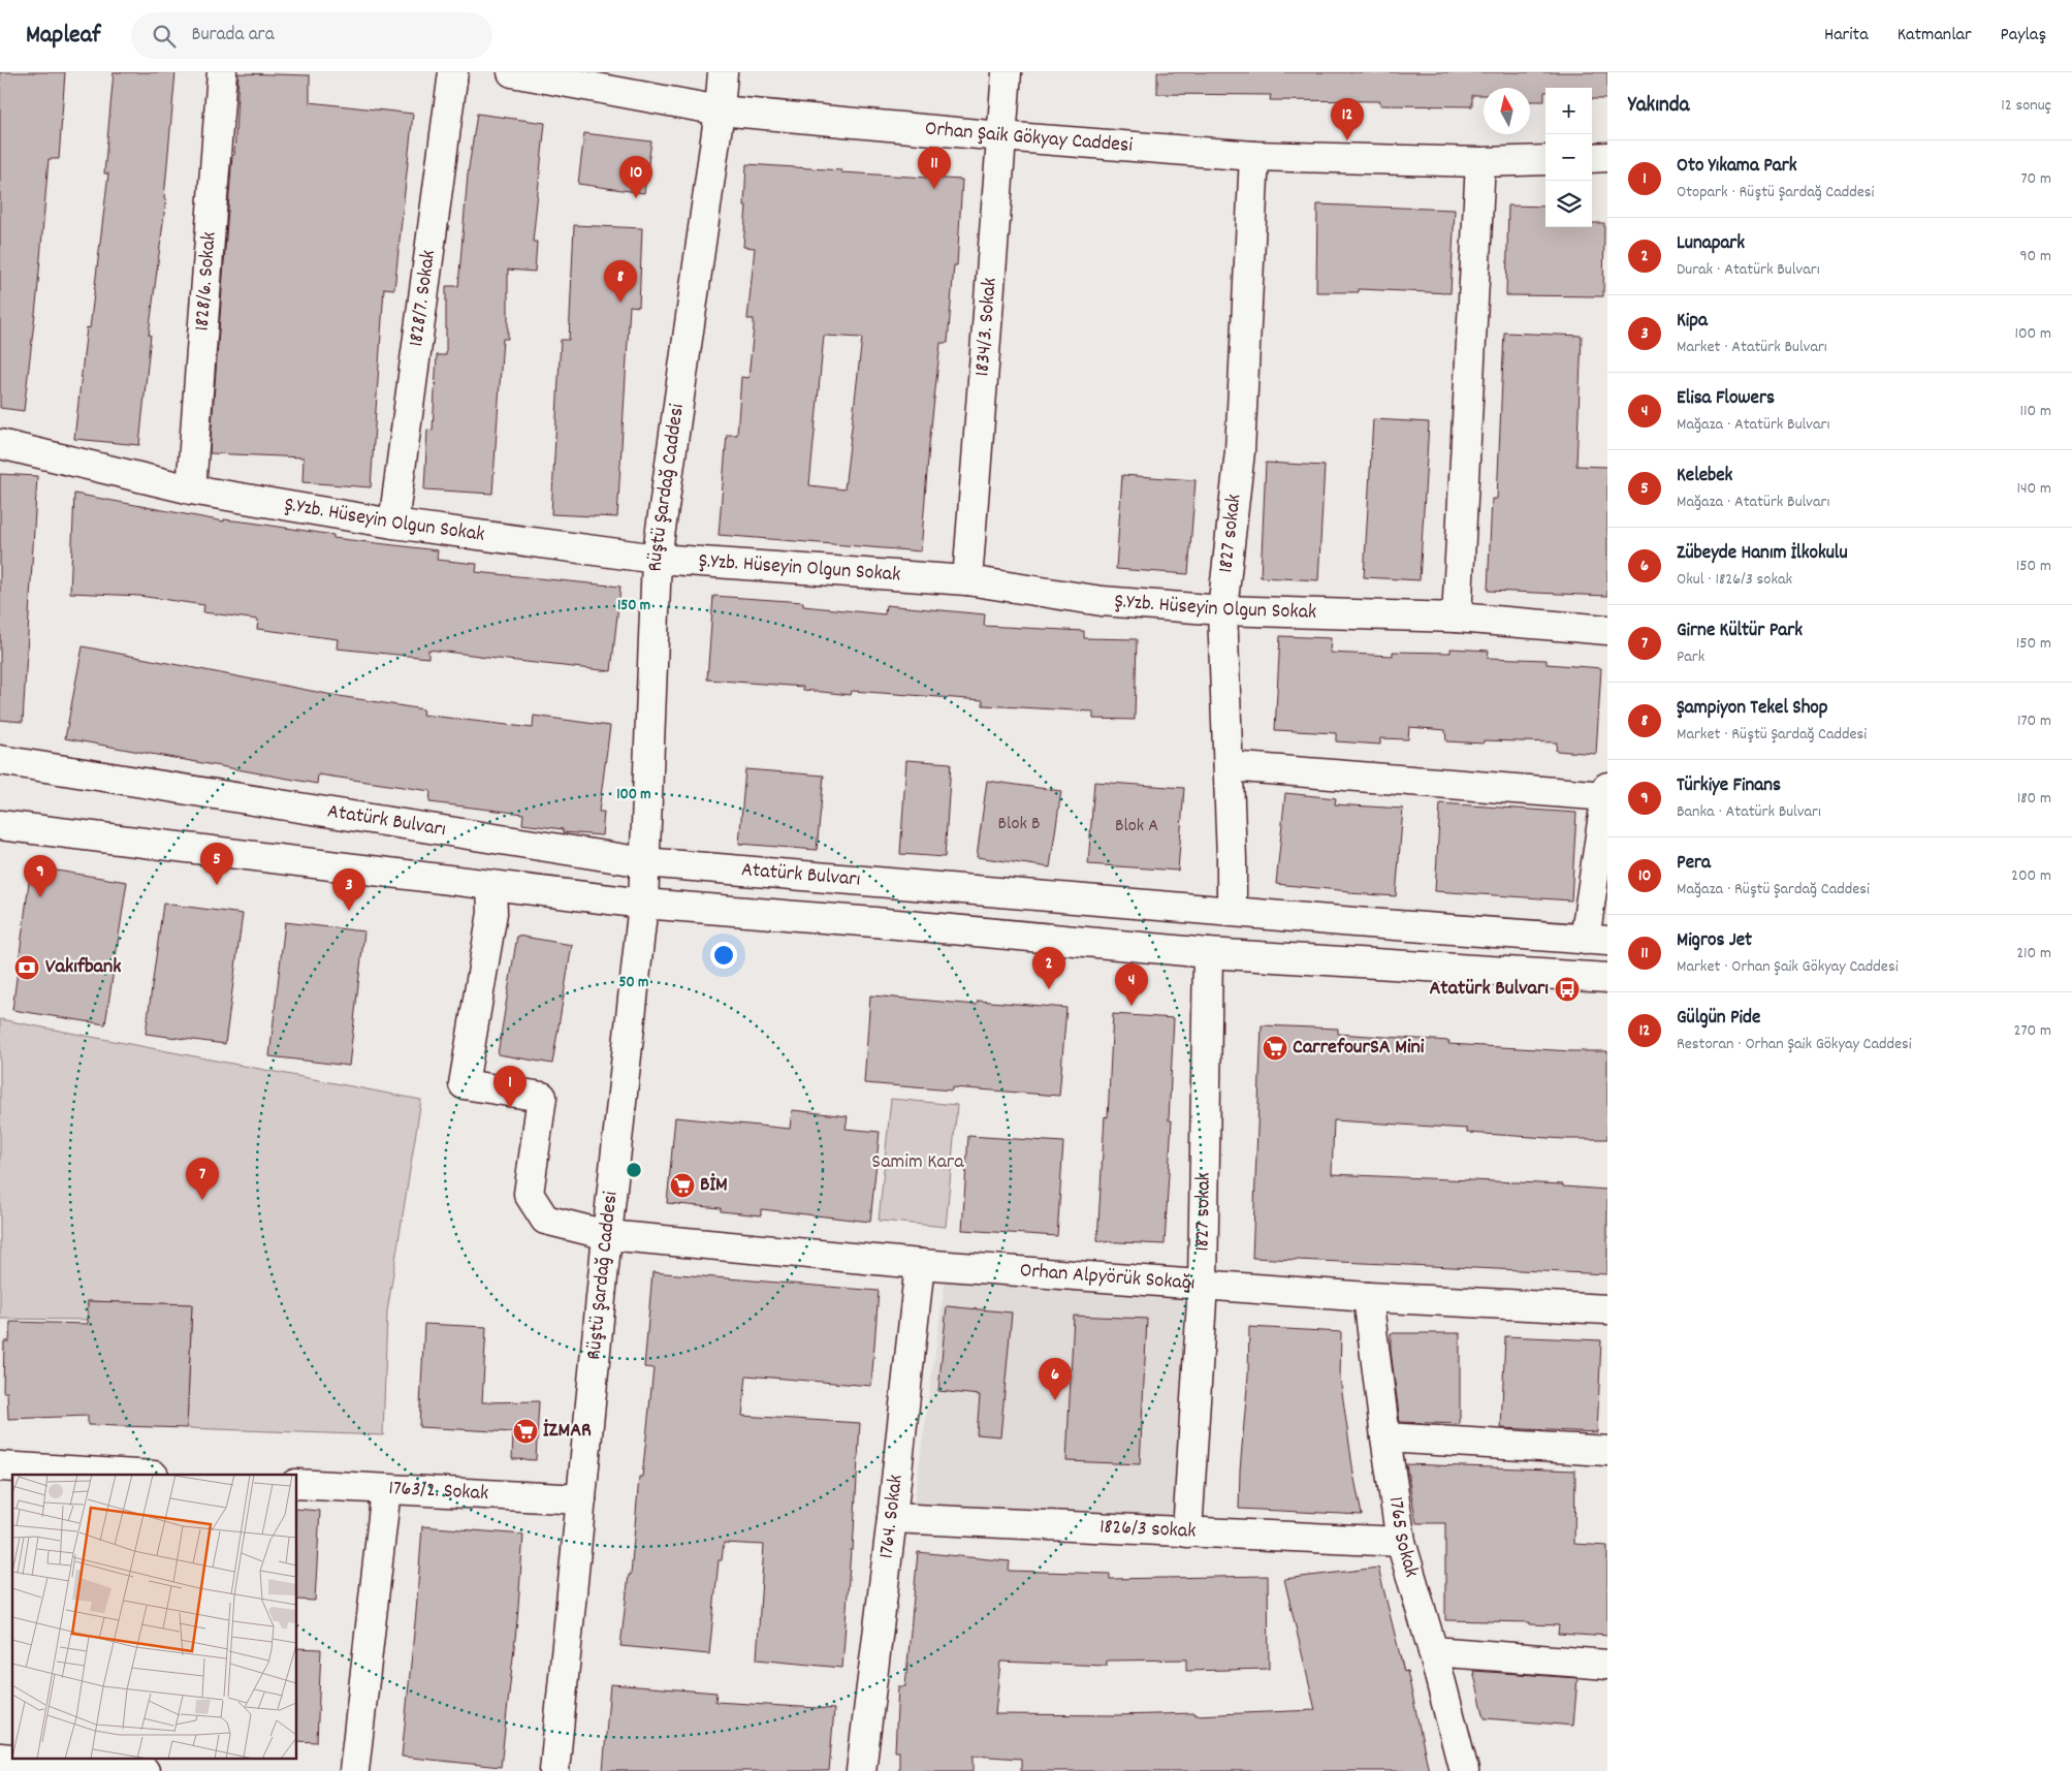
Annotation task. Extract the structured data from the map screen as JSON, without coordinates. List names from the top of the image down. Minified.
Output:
{"streets":{"street":["Orhan Şaik Gökyay Caddesi","1828/6. Sokak","1828/7. Sokak","1834/3. Sokak","Rüştü Şardağ Caddesi","Ş.Yzb. Hüseyin Olgun Sokak","1827 sokak","Atatürk Bulvarı","Orhan Alpyörük Sokağı","1763/2. Sokak","1764. Sokak","1826/3 sokak","1765 Sokak"]},"crossings":[["Orhan Şaik Gökyay Caddesi","1834/3. Sokak"],["Orhan Şaik Gökyay Caddesi","Rüştü Şardağ Caddesi"],["Orhan Şaik Gökyay Caddesi","1827 sokak"],["1828/6. Sokak","Ş.Yzb. Hüseyin Olgun Sokak"],["1828/7. Sokak","Ş.Yzb. Hüseyin Olgun Sokak"],["1834/3. Sokak","Ş.Yzb. Hüseyin Olgun Sokak"],["Rüştü Şardağ Caddesi","Ş.Yzb. Hüseyin Olgun Sokak"],["Rüştü Şardağ Caddesi","Atatürk Bulvarı"],["Rüştü Şardağ Caddesi","Orhan Alpyörük Sokağı"],["Rüştü Şardağ Caddesi","1763/2. Sokak"],["Ş.Yzb. Hüseyin Olgun Sokak","1827 sokak"],["1827 sokak","Atatürk Bulvarı"],["1827 sokak","Orhan Alpyörük Sokağı"],["1827 sokak","1826/3 sokak"],["Atatürk Bulvarı","Orhan Alpyörük Sokağı"],["Orhan Alpyörük Sokağı","1764. Sokak"],["Orhan Alpyörük Sokağı","1765 Sokak"],["1764. Sokak","1826/3 sokak"],["1826/3 sokak","1765 Sokak"]],"parks":["Samim Kara"],"places":{"bank":["Vakıfbank"],"bus stop":["Atatürk Bulvarı"],"supermarket":["CarrefourSA Mini","BİM","İZMAR"]},"house_numbers":["Blok B","Blok A"],"north":"top","page":{"header":"Mapleaf","search":"Burada ara","nav":["Harita","Katmanlar","Paylaş"],"heading":["Yakında","12 sonuç"],"map_buttons":["+","−"],"pins":["12","11","10","8","5","9","3","2","4","1","7","6"],"list":[{"mark":"1","name":"Oto Yıkama Park","note":"Otopark · Rüştü Şardağ Caddesi","value":"70 m"},{"mark":"2","name":"Lunapark","note":"Durak · Atatürk Bulvarı","value":"90 m"},{"mark":"3","name":"Kipa","note":"Market · Atatürk Bulvarı","value":"100 m"},{"mark":"4","name":"Elisa Flowers","note":"Mağaza · Atatürk Bulvarı","value":"110 m"},{"mark":"5","name":"Kelebek","note":"Mağaza · Atatürk Bulvarı","value":"140 m"},{"mark":"6","name":"Zübeyde Hanım İlkokulu","note":"Okul · 1826/3 sokak","value":"150 m"},{"mark":"7","name":"Girne Kültür Park","note":"Park","value":"150 m"},{"mark":"8","name":"Şampiyon Tekel Shop","note":"Market · Rüştü Şardağ Caddesi","value":"170 m"},{"mark":"9","name":"Türkiye Finans","note":"Banka · Atatürk Bulvarı","value":"180 m"},{"mark":"10","name":"Pera","note":"Mağaza · Rüştü Şardağ Caddesi","value":"200 m"},{"mark":"11","name":"Migros Jet","note":"Market · Orhan Şaik Gökyay Caddesi","value":"210 m"},{"mark":"12","name":"Gülgün Pide","note":"Restoran · Orhan Şaik Gökyay Caddesi","value":"270 m"}]},"rings":["150 m","100 m","50 m"]}
